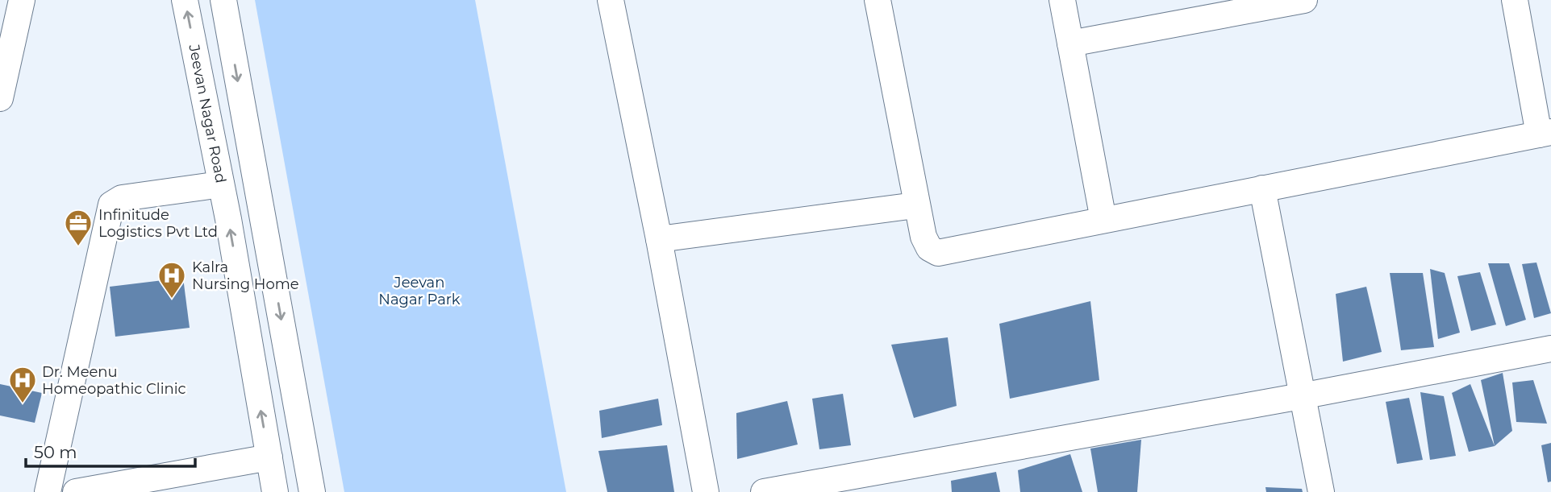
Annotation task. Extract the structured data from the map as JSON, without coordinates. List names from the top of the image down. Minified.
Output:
{"streets":{"street":["Jeevan Nagar Road"]},"parks":["Jeevan Nagar Park"],"places":{"office":["Infinitude Logistics Pvt Ltd"],"hospital":["Kalra Nursing Home","Dr. Meenu Homeopathic Clinic"]},"scale_bar":"50 m"}
